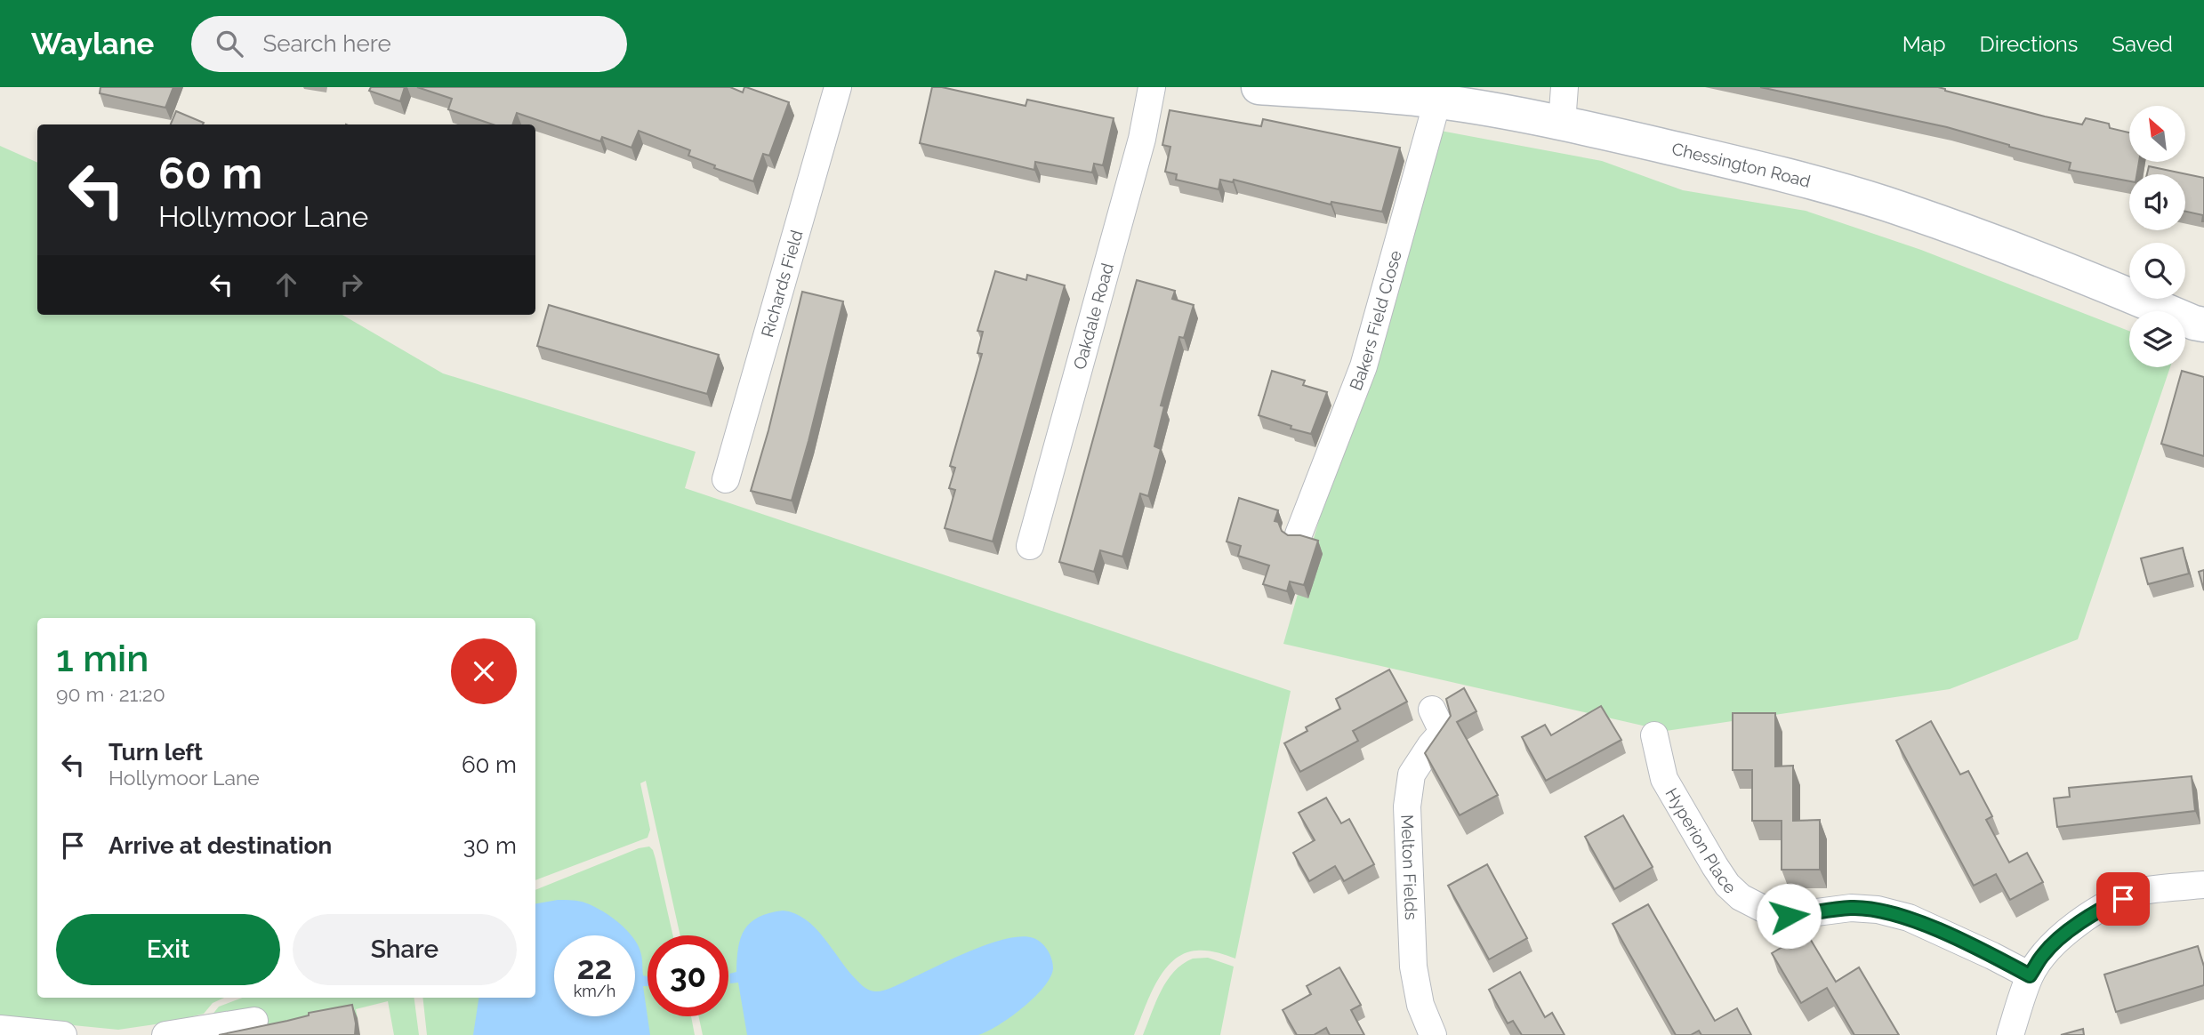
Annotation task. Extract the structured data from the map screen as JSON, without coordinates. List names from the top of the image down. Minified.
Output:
{"streets":{"main road":["Chessington Road"],"street":["Richards Field","Oakdale Road","Bakers Field Close","Hyperion Place","Melton Fields"]},"crossings":[["Chessington Road","Bakers Field Close"]],"north":"top left","page":{"header":"Waylane","search":"Search here","nav":["Map","Directions","Saved"],"turn":["60 m","Hollymoor Lane"],"heading":["1 min","90 m · 21:20"],"list":[{"name":"Turn left","note":"Hollymoor Lane","value":"60 m"},{"name":"Arrive at destination","value":"30 m"}],"buttons":["Exit","Share"],"speed":"22 km/h","limit":"30"}}
